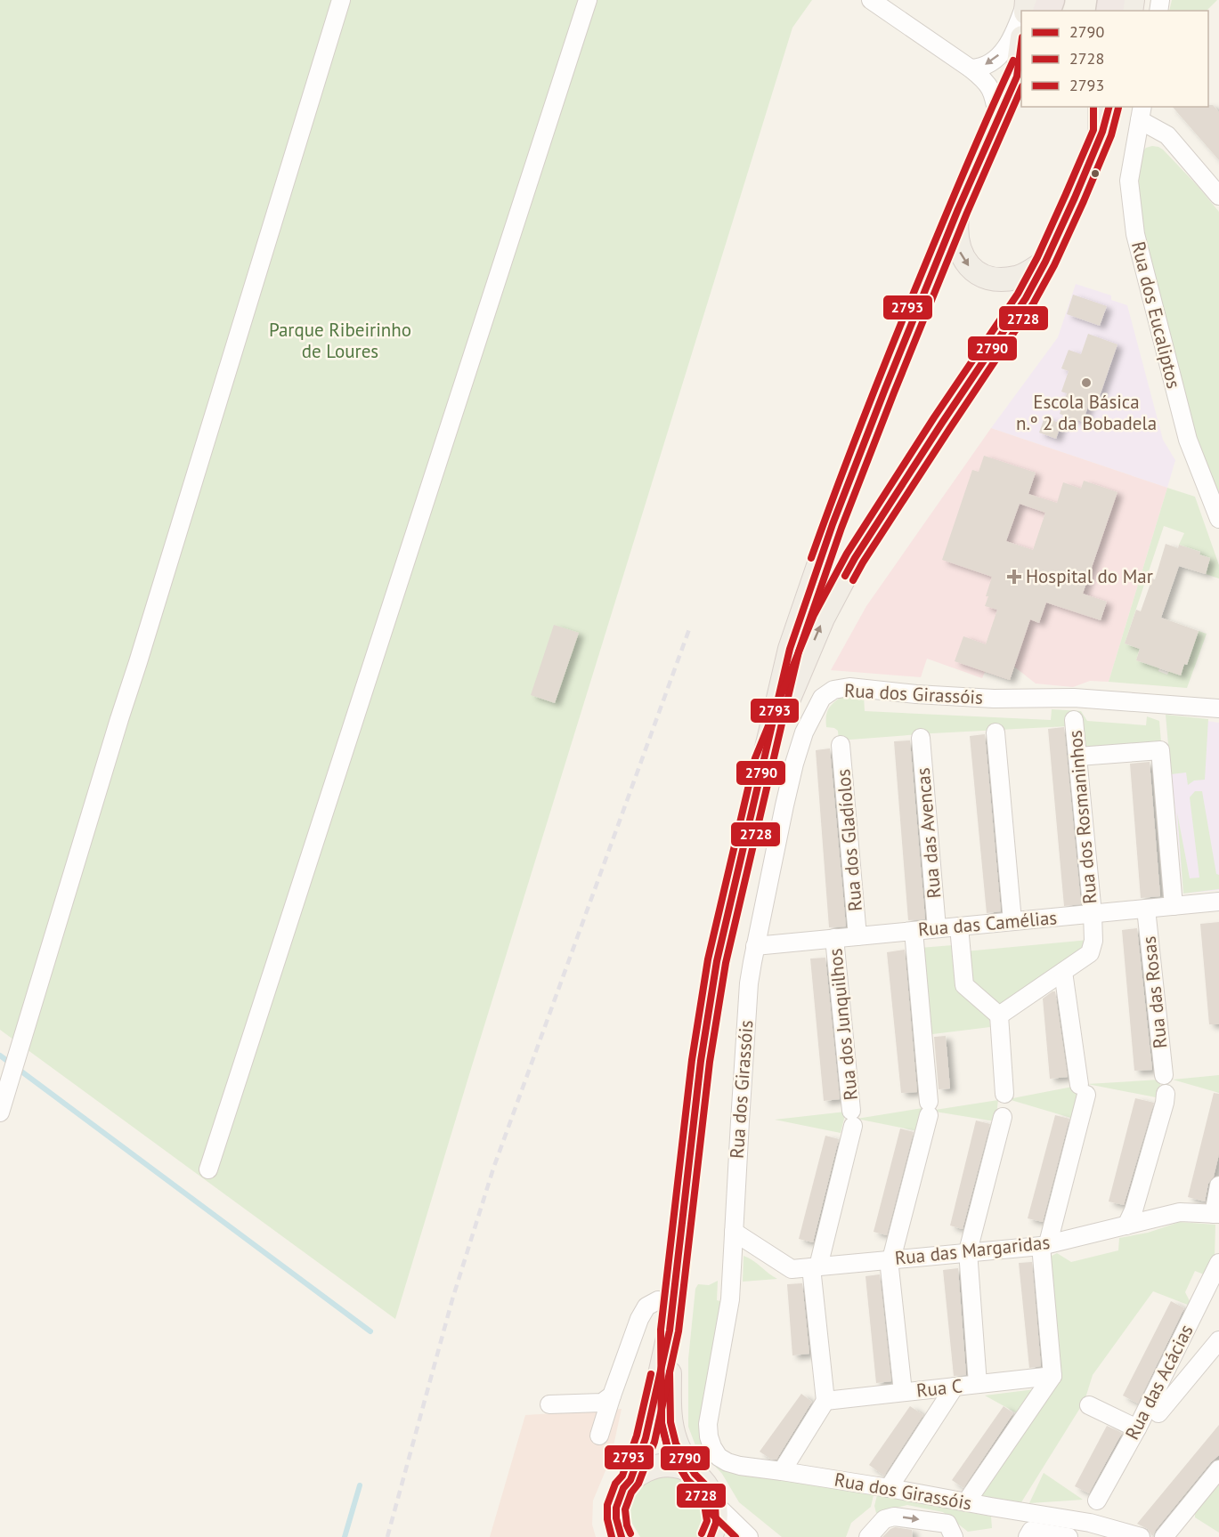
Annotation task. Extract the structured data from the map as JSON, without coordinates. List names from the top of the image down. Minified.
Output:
{"streets":{"street":["Rua dos Eucaliptos","Rua dos Girassóis","Rua dos Rosmaninhos","Rua das Avencas","Rua dos Gladíolos","Rua das Camélias","Rua das Rosas","Rua dos Junquilhos","Rua das Margaridas","Rua das Acácias","Rua C"]},"crossings":[["Rua dos Girassóis","Rua das Camélias"],["Rua dos Girassóis","Rua das Margaridas"],["Rua dos Rosmaninhos","Rua das Camélias"],["Rua das Avencas","Rua das Camélias"],["Rua dos Gladíolos","Rua das Camélias"],["Rua das Camélias","Rua das Rosas"],["Rua das Camélias","Rua dos Junquilhos"],["Rua dos Junquilhos","Rua das Margaridas"],["Rua dos Junquilhos","Rua C"]],"parks":["Parque Ribeirinho de Loures"],"places":{"other":["Escola Básica n.º 2 da Bobadela"],"health":["Hospital do Mar"]},"lines":["transit line 2790","transit line 2793","transit line 2728"],"legend":["2790","2728","2793"]}
